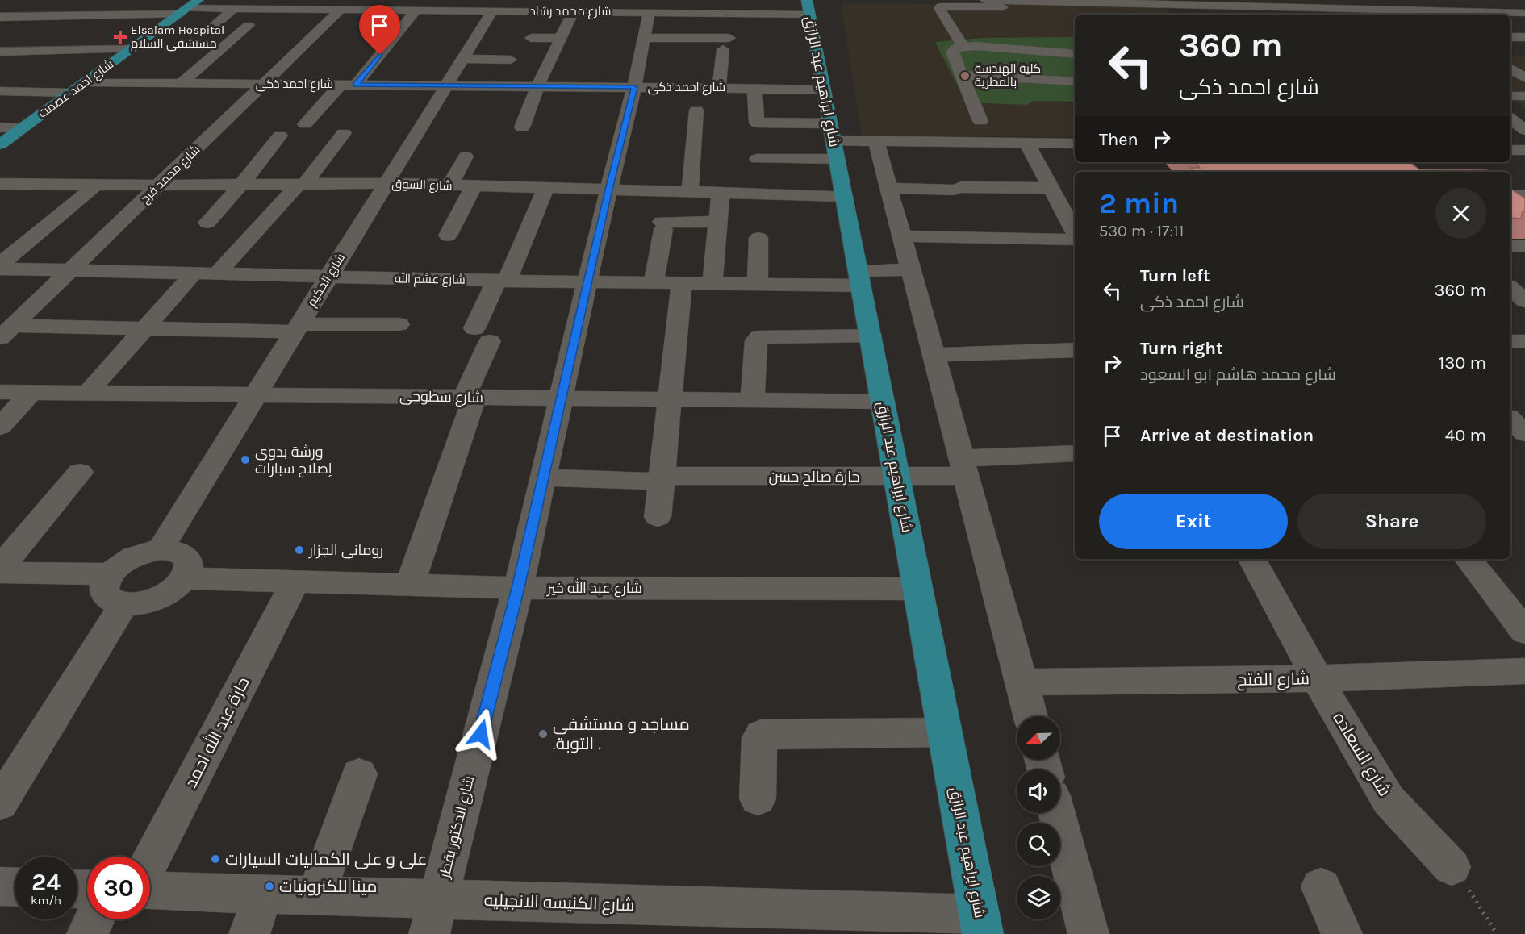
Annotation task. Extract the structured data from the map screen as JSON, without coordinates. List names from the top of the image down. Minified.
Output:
{"streets":{"main road":["شارع ابراهيم عبد الرازق","شارع احمد عصمت"],"street":["شارع محمد رشاد","شارع احمد ذكى","شارع محمد فرج","شارع السوق","شارع عشم الله","شارع الحكيم","شارع سطوحى","حارة صالح حسن","شارع عبد الله خير","شارع الفتح","حارة عبد الله احمد","شارع السعاده","شارع الدكتور بقطر","شارع الكنيسه الانجيليه"]},"crossings":[["شارع محمد رشاد","شارع ابراهيم عبد الرازق"],["شارع محمد رشاد","شارع احمد عصمت"],["شارع محمد رشاد","شارع محمد فرج"],["شارع محمد رشاد","شارع الحكيم"],["شارع محمد رشاد","شارع الدكتور بقطر"],["شارع ابراهيم عبد الرازق","شارع احمد ذكى"],["شارع ابراهيم عبد الرازق","شارع السوق"],["شارع ابراهيم عبد الرازق","شارع عشم الله"],["شارع ابراهيم عبد الرازق","شارع سطوحى"],["شارع ابراهيم عبد الرازق","حارة صالح حسن"],["شارع ابراهيم عبد الرازق","شارع عبد الله خير"],["شارع ابراهيم عبد الرازق","شارع الكنيسه الانجيليه"],["شارع احمد ذكى","شارع احمد عصمت"],["شارع احمد ذكى","شارع محمد فرج"],["شارع احمد ذكى","شارع الحكيم"],["شارع احمد ذكى","شارع الدكتور بقطر"],["شارع محمد فرج","شارع السوق"],["شارع محمد فرج","شارع عشم الله"],["شارع السوق","شارع الحكيم"],["شارع السوق","شارع الدكتور بقطر"],["شارع عشم الله","شارع الحكيم"],["شارع عشم الله","شارع الدكتور بقطر"],["شارع الحكيم","شارع سطوحى"],["شارع سطوحى","شارع الدكتور بقطر"],["حارة صالح حسن","شارع الدكتور بقطر"],["شارع عبد الله خير","حارة عبد الله احمد"],["شارع عبد الله خير","شارع الدكتور بقطر"],["شارع الفتح","شارع السعاده"],["شارع الدكتور بقطر","شارع الكنيسه الانجيليه"]],"places":{"health":["Elsalam Hospital مستشفى السلام"],"other":["كلية الهندسة بالمطرية","ورشة بدوى إصلاح سبارات","رومانى الجزار","مساجد و مستشفى .التوبة .","على و على الكماليات السيارات","مينا للكنرونيات"]},"north":"bottom left","page":{"turn":["360 m","شارع احمد ذكى"],"then":"Then","heading":["2 min","530 m · 17:11"],"list":[{"name":"Turn left","note":"شارع احمد ذكى","value":"360 m"},{"name":"Turn right","note":"شارع محمد هاشم ابو السعود","value":"130 m"},{"name":"Arrive at destination","value":"40 m"}],"buttons":["Exit","Share"],"speed":"24 km/h","limit":"30"}}
